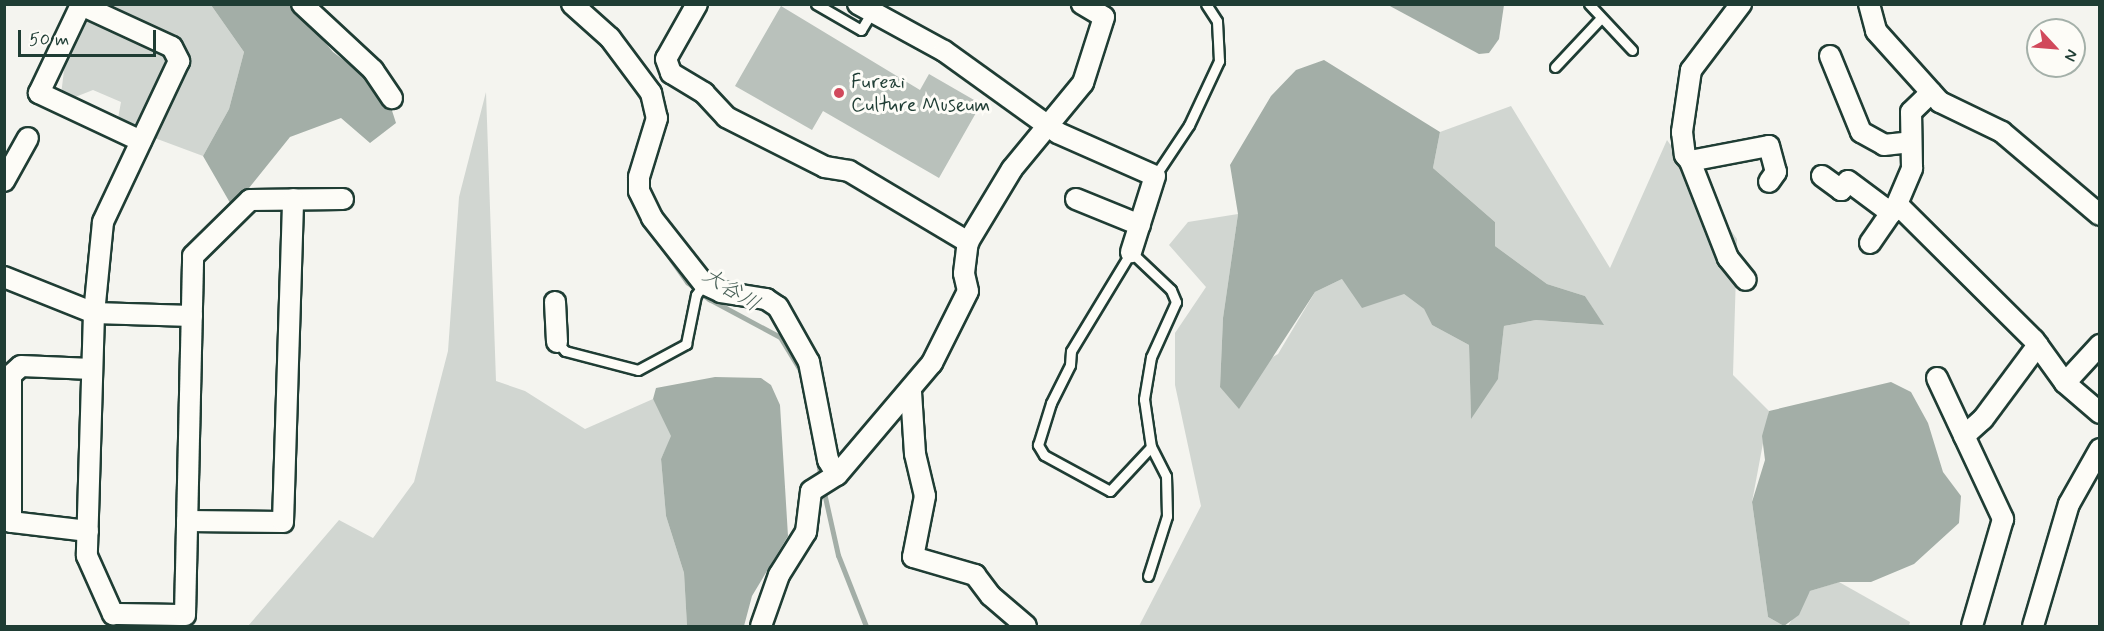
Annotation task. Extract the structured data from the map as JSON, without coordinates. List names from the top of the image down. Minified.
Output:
{"water":["大谷川"],"places":["Fureai Culture Museum"],"scale_bar":"50 m","north":"bottom right"}
